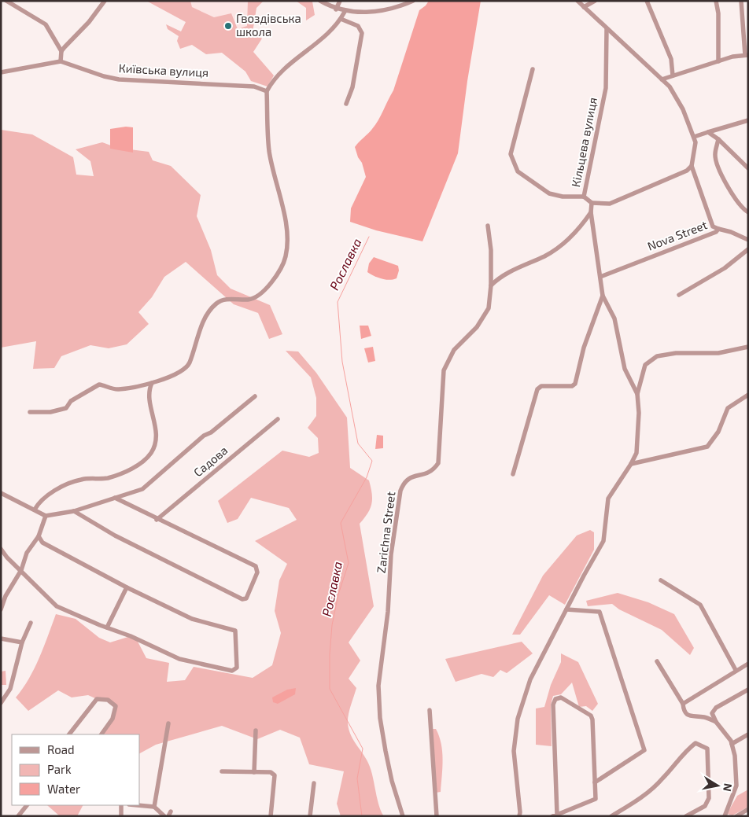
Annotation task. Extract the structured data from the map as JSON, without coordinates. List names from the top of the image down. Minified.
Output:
{"streets":{"street":["Київська вулиця","Кільцева вулиця","Nova Street","Садова","Zarichna Street"]},"water":["Рославка"],"places":["Гвоздівська школа"],"legend":["Road","Park","Water"],"north":"right"}
